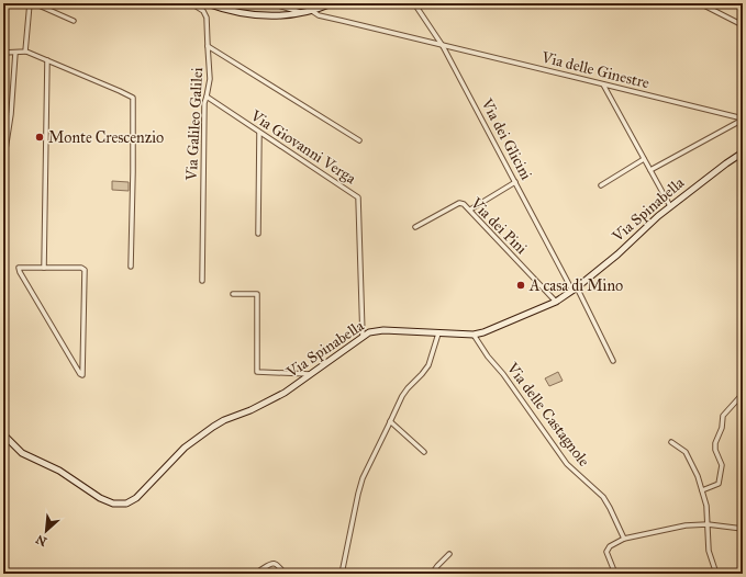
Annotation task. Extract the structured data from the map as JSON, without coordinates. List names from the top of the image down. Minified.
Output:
{"streets":{"street":["Via delle Ginestre","Via Galileo Galilei","Via dei Glicini","Via Giovanni Verga","Via Spinabella","Via dei Pini","Via delle Castagnole"]},"crossings":[["Via delle Ginestre","Via dei Glicini"],["Via Galileo Galilei","Via Giovanni Verga"],["Via dei Glicini","Via Spinabella"],["Via Giovanni Verga","Via Spinabella"],["Via Spinabella","Via dei Pini"],["Via Spinabella","Via delle Castagnole"]],"places":["Monte Crescenzio","A casa di Mino"],"north":"bottom left"}
